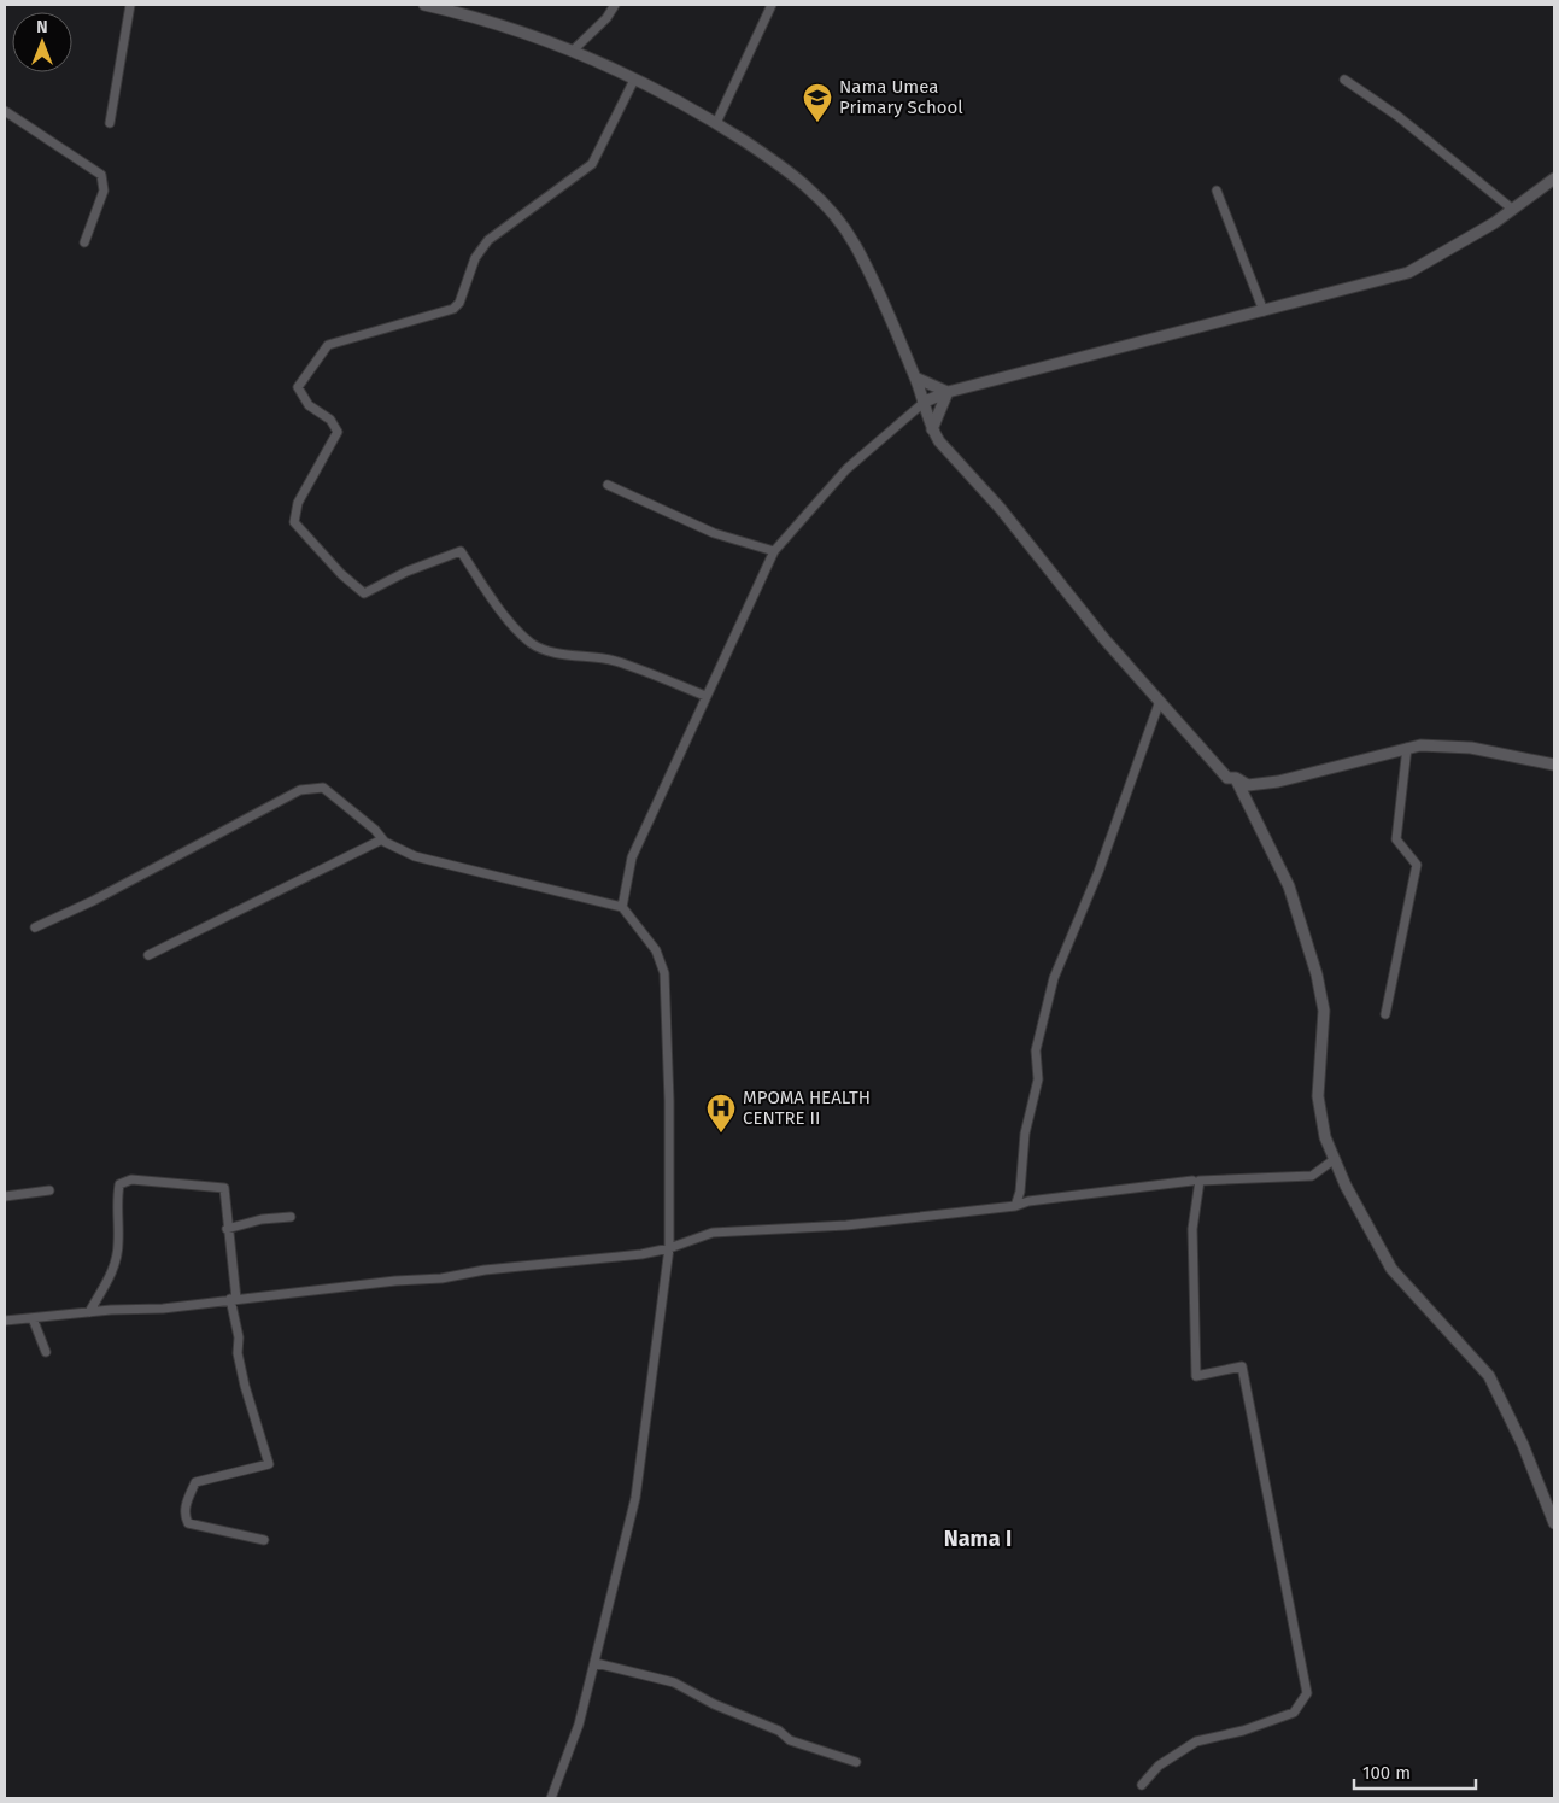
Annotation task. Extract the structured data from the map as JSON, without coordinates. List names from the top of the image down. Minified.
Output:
{"districts":["Nama I"],"places":{"school or university":["Nama Umea Primary School"],"hospital":["MPOMA HEALTH CENTRE II"]},"scale_bar":"100 m","north":"top"}
